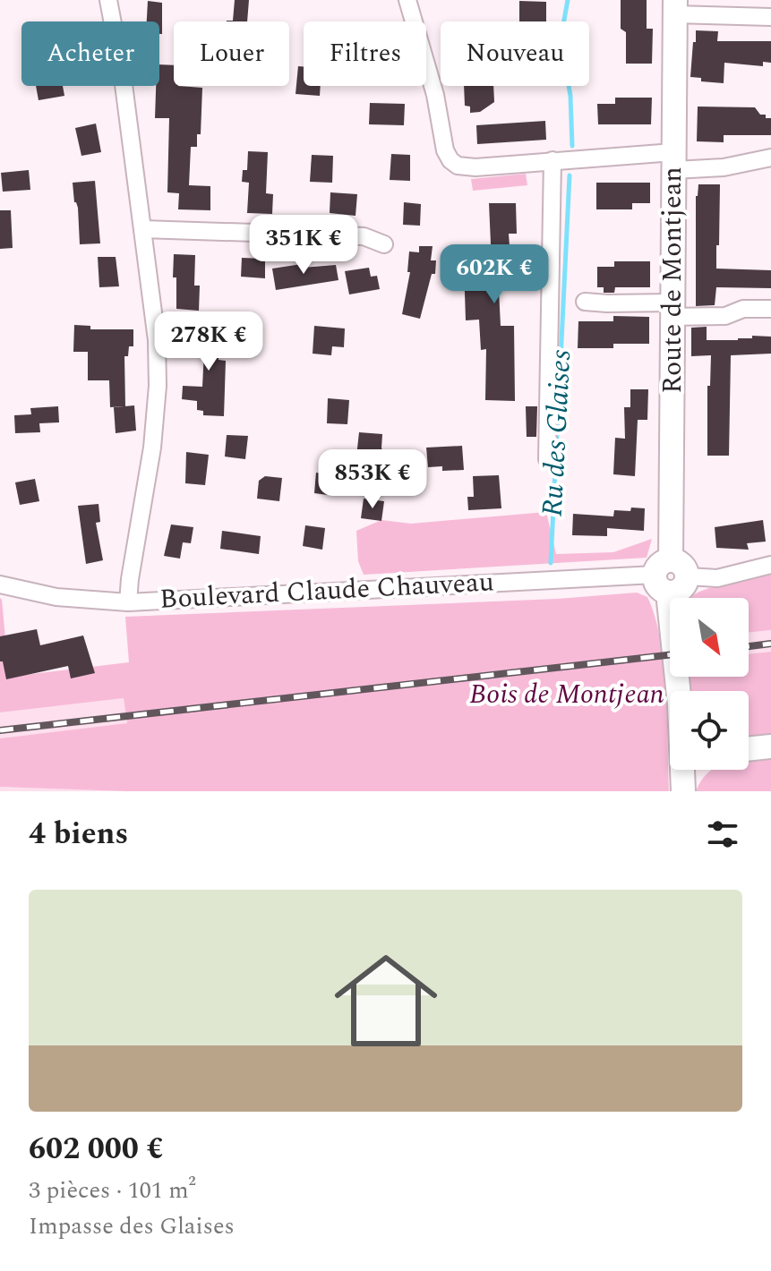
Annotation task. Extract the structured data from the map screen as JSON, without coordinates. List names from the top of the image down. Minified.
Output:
{"streets":{"street":["Route de Montjean","Boulevard Claude Chauveau"]},"crossings":[["Route de Montjean","Boulevard Claude Chauveau"]],"water":["Ru des Glaises"],"parks":["Bois de Montjean"],"north":"bottom right","page":{"chip":["Acheter","Louer","Filtres","Nouveau"],"price":["351K €","602K €","278K €","853K €"],"heading":"4 biens","list":[{"name":"602 000 €","note":"3 pièces · 101 m² · Impasse des Glaises"}]}}
